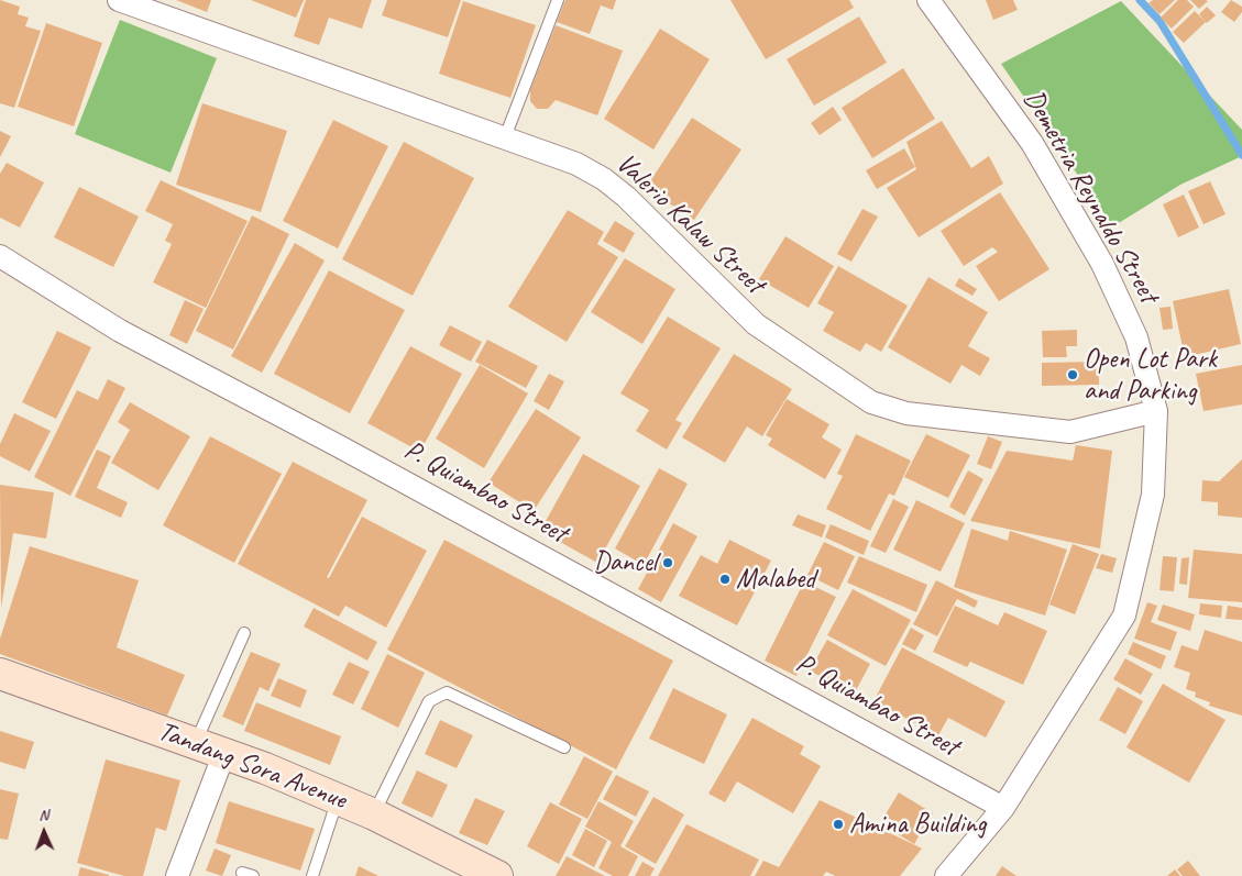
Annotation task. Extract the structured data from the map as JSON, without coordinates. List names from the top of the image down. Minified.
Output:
{"streets":{"main road":["Tandang Sora Avenue"],"street":["Demetria Reynaldo Street","Valerio Kalaw Street","P. Quiambao Street"]},"crossings":[["Demetria Reynaldo Street","Valerio Kalaw Street"],["Demetria Reynaldo Street","P. Quiambao Street"]],"places":["Open Lot Park and Parking","Dancel","Malabed","Amina Building"],"north":"top"}
